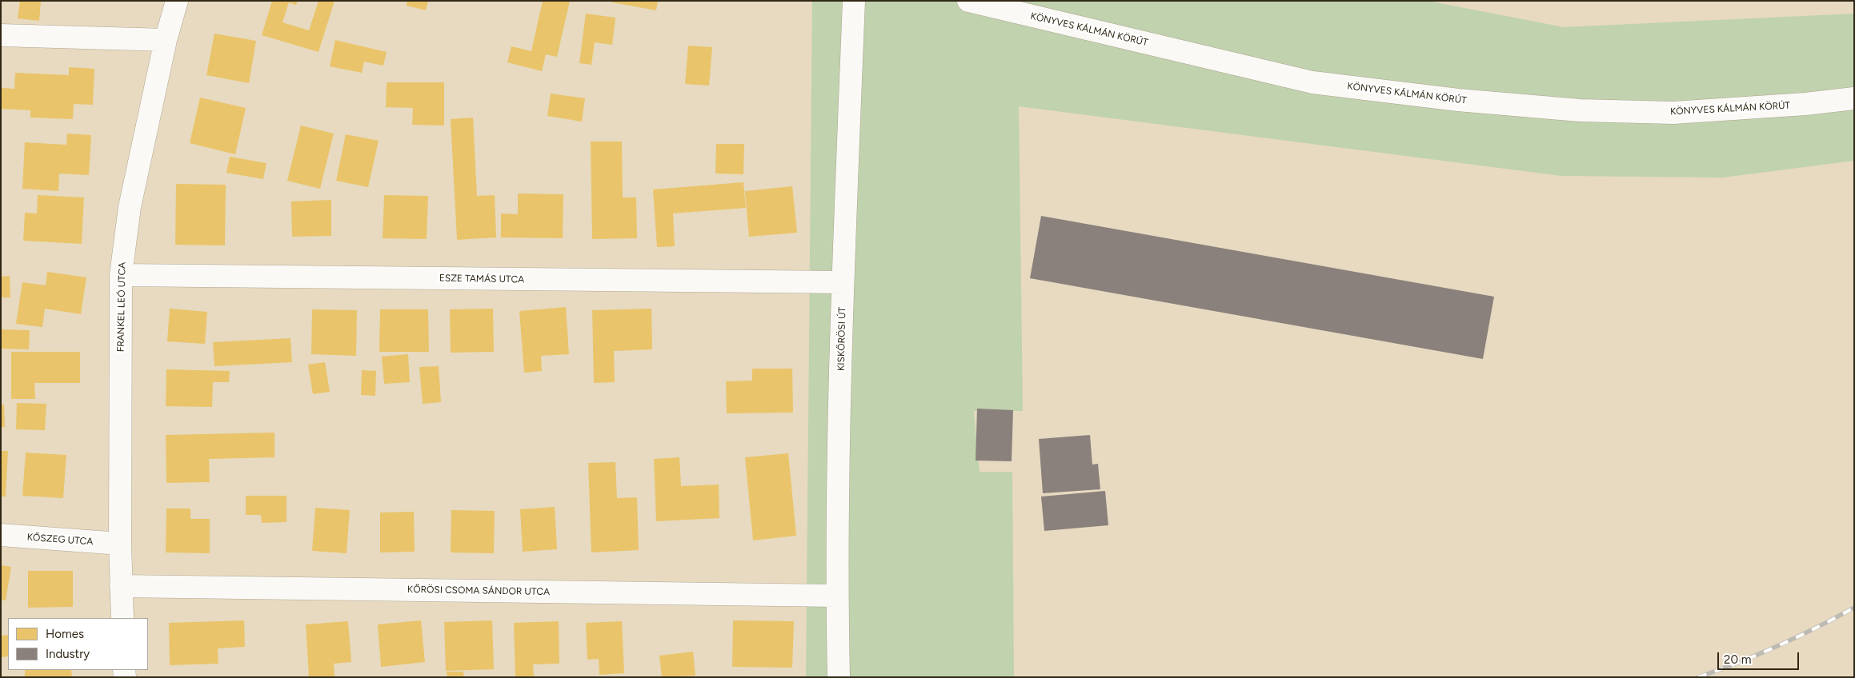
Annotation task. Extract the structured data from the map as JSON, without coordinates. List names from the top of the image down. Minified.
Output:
{"streets":{"street":["KÖNYVES KÁLMÁN KÖRÚT","ESZE TAMÁS UTCA","FRANKEL LEÓ UTCA","KISKŐRÖSI ÚT","KŐSZEG UTCA","KŐRÖSI CSOMA SÁNDOR UTCA"]},"crossings":[["ESZE TAMÁS UTCA","FRANKEL LEÓ UTCA"],["ESZE TAMÁS UTCA","KISKŐRÖSI ÚT"],["FRANKEL LEÓ UTCA","KŐSZEG UTCA"],["FRANKEL LEÓ UTCA","KŐRÖSI CSOMA SÁNDOR UTCA"],["KISKŐRÖSI ÚT","KŐRÖSI CSOMA SÁNDOR UTCA"]],"legend":["Homes","Industry"],"scale_bar":"20 m"}
